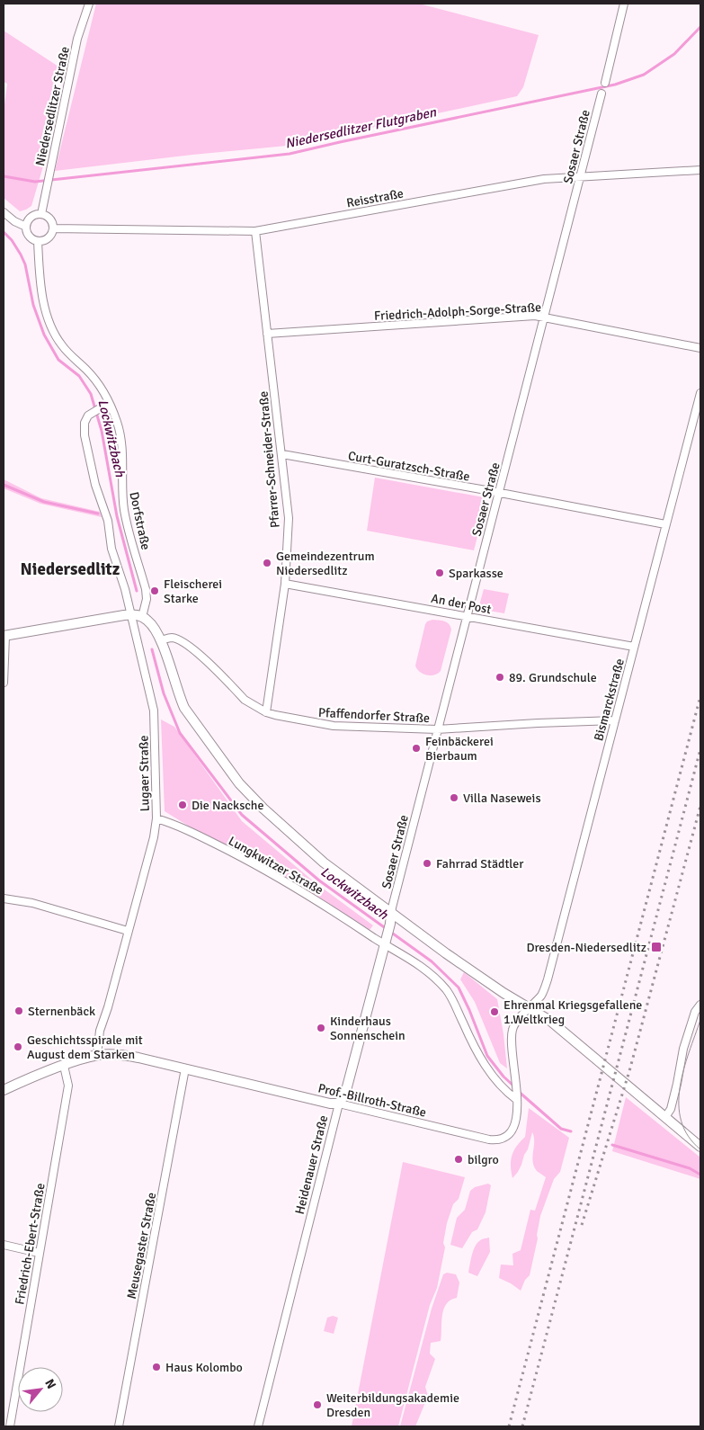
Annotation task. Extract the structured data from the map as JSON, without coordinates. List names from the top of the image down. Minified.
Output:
{"streets":{"street":["Niedersedlitzer Straße","Sosaer Straße","Reisstraße","Friedrich-Adolph-Sorge-Straße","Pfarrer-Schneider-Straße","Curt-Guratzsch-Straße","Dorfstraße","An der Post","Bismarckstraße","Pfaffendorfer Straße","Lugaer Straße","Lungkwitzer Straße","Prof.-Billroth-Straße","Heidenauer Straße","Friedrich-Ebert-Straße","Meusegaster Straße"]},"crossings":[["Niedersedlitzer Straße","Reisstraße"],["Niedersedlitzer Straße","Dorfstraße"],["Sosaer Straße","Reisstraße"],["Sosaer Straße","Friedrich-Adolph-Sorge-Straße"],["Sosaer Straße","Curt-Guratzsch-Straße"],["Sosaer Straße","An der Post"],["Sosaer Straße","Pfaffendorfer Straße"],["Sosaer Straße","Heidenauer Straße"],["Reisstraße","Pfarrer-Schneider-Straße"],["Reisstraße","Dorfstraße"],["Friedrich-Adolph-Sorge-Straße","Pfarrer-Schneider-Straße"],["Pfarrer-Schneider-Straße","Curt-Guratzsch-Straße"],["Pfarrer-Schneider-Straße","An der Post"],["Pfarrer-Schneider-Straße","Pfaffendorfer Straße"],["Curt-Guratzsch-Straße","Bismarckstraße"],["An der Post","Bismarckstraße"],["Bismarckstraße","Pfaffendorfer Straße"],["Bismarckstraße","Prof.-Billroth-Straße"],["Lugaer Straße","Lungkwitzer Straße"],["Lugaer Straße","Prof.-Billroth-Straße"],["Lungkwitzer Straße","Prof.-Billroth-Straße"],["Lungkwitzer Straße","Heidenauer Straße"],["Prof.-Billroth-Straße","Heidenauer Straße"],["Prof.-Billroth-Straße","Meusegaster Straße"]],"districts":["Niedersedlitz"],"water":["Niedersedlitzer Flutgraben","Lockwitzbach"],"places":{"other":["Gemeindezentrum Niedersedlitz","Sparkasse","Fleischerei Starke","89. Grundschule","Feinbäckerei Bierbaum","Villa Naseweis","Die Nacksche","Fahrrad Städtler","Sternenbäck","Ehrenmal Kriegsgefallene 1.Weltkrieg","Kinderhaus Sonnenschein","Geschichtsspirale mit August dem Starken","bilgro","Haus Kolombo","Weiterbildungsakademie Dresden"],"transit":["Dresden-Niedersedlitz"]},"north":"top right"}
